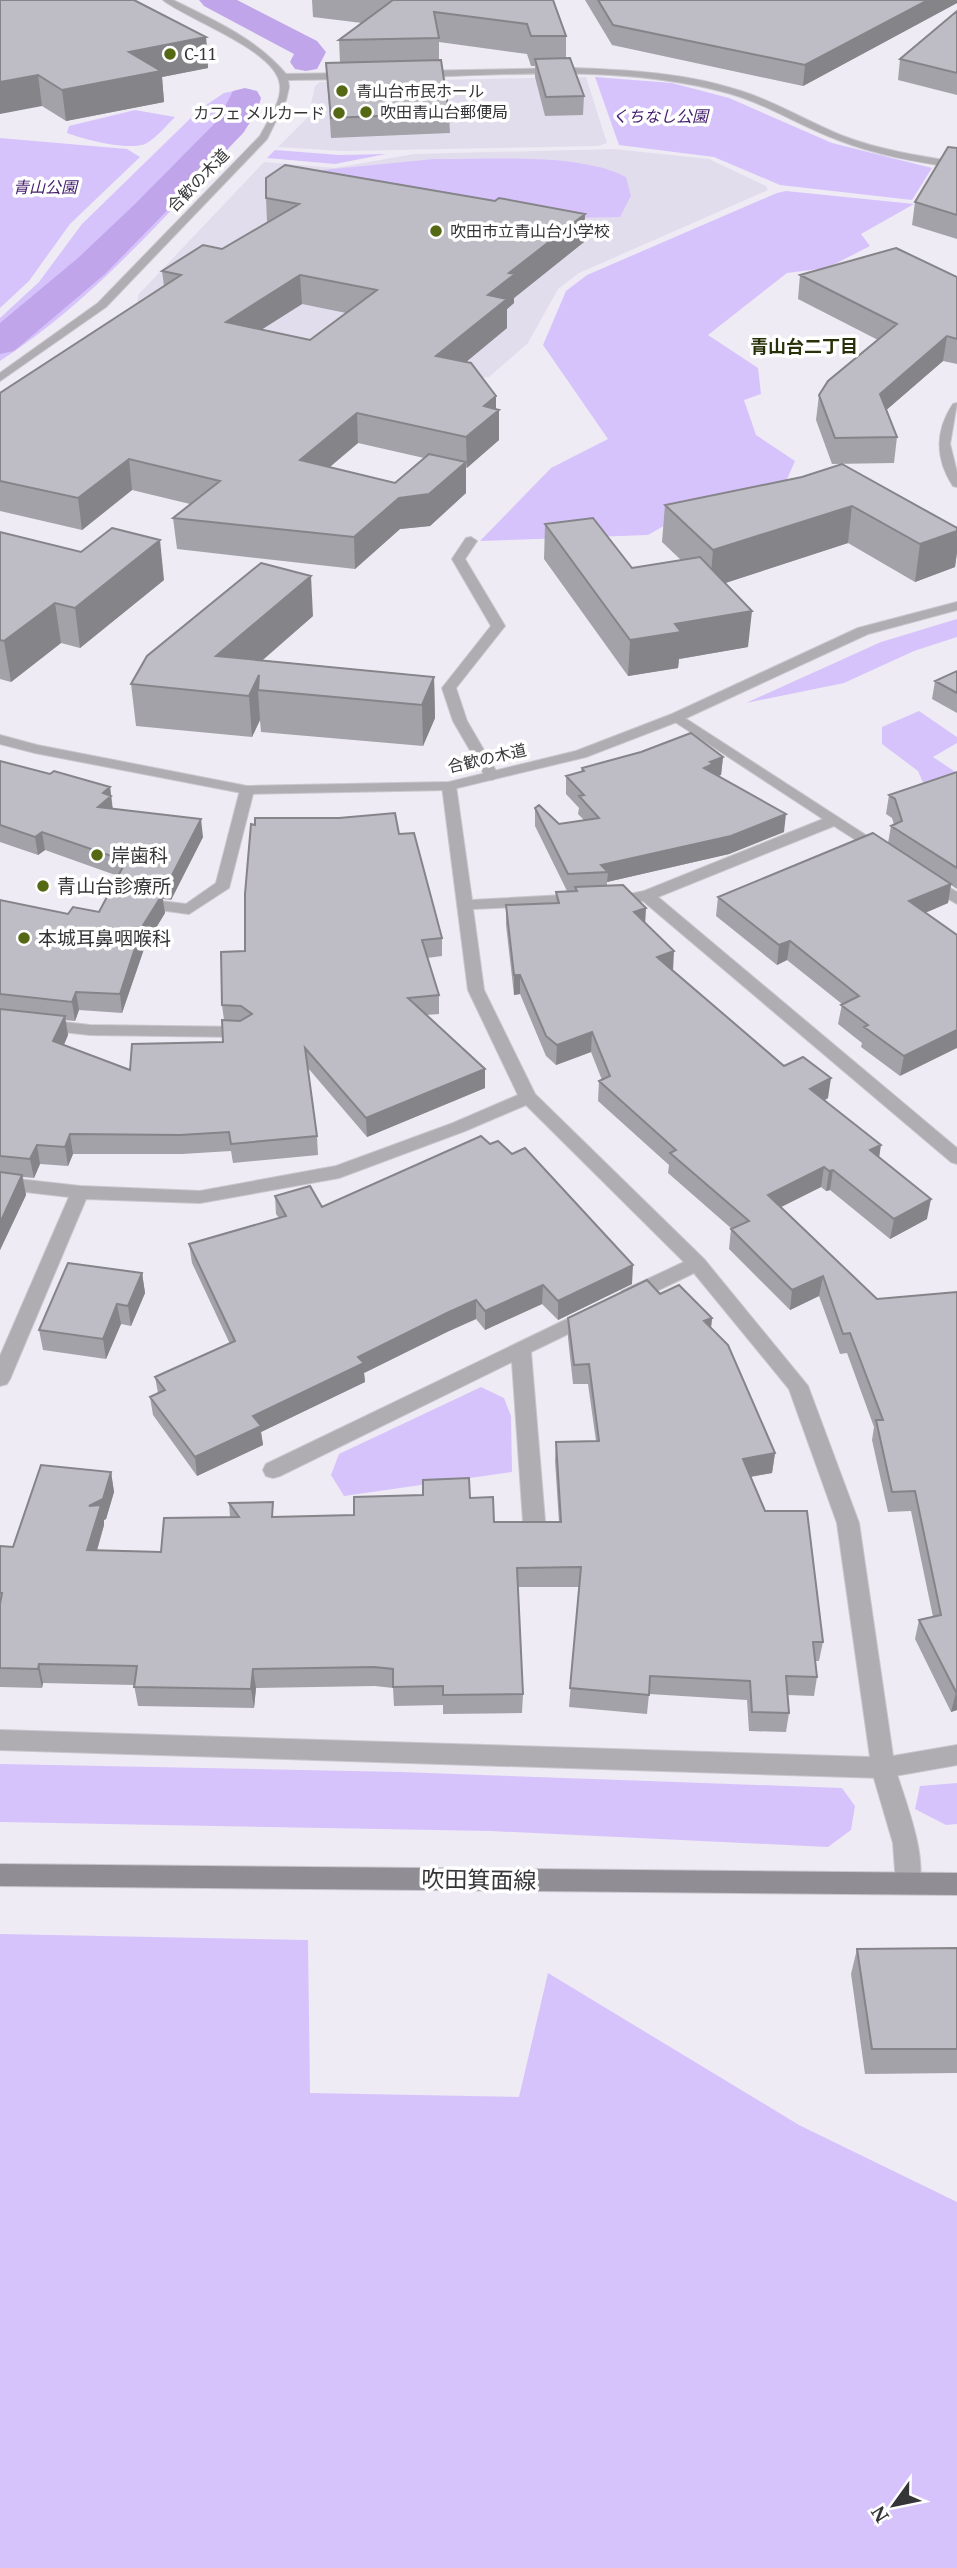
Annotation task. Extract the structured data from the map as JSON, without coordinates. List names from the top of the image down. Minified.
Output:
{"streets":{"main road":["吹田箕面線"],"street":["合歓の木道"]},"districts":["青山台二丁目"],"parks":["くちなし公園","青山公園"],"places":["C-11","青山台市民ホール","吹田青山台郵便局","カフェ メルカード","吹田市立青山台小学校","岸歯科","青山台診療所","本城耳鼻咽喉科"],"north":"bottom left"}
